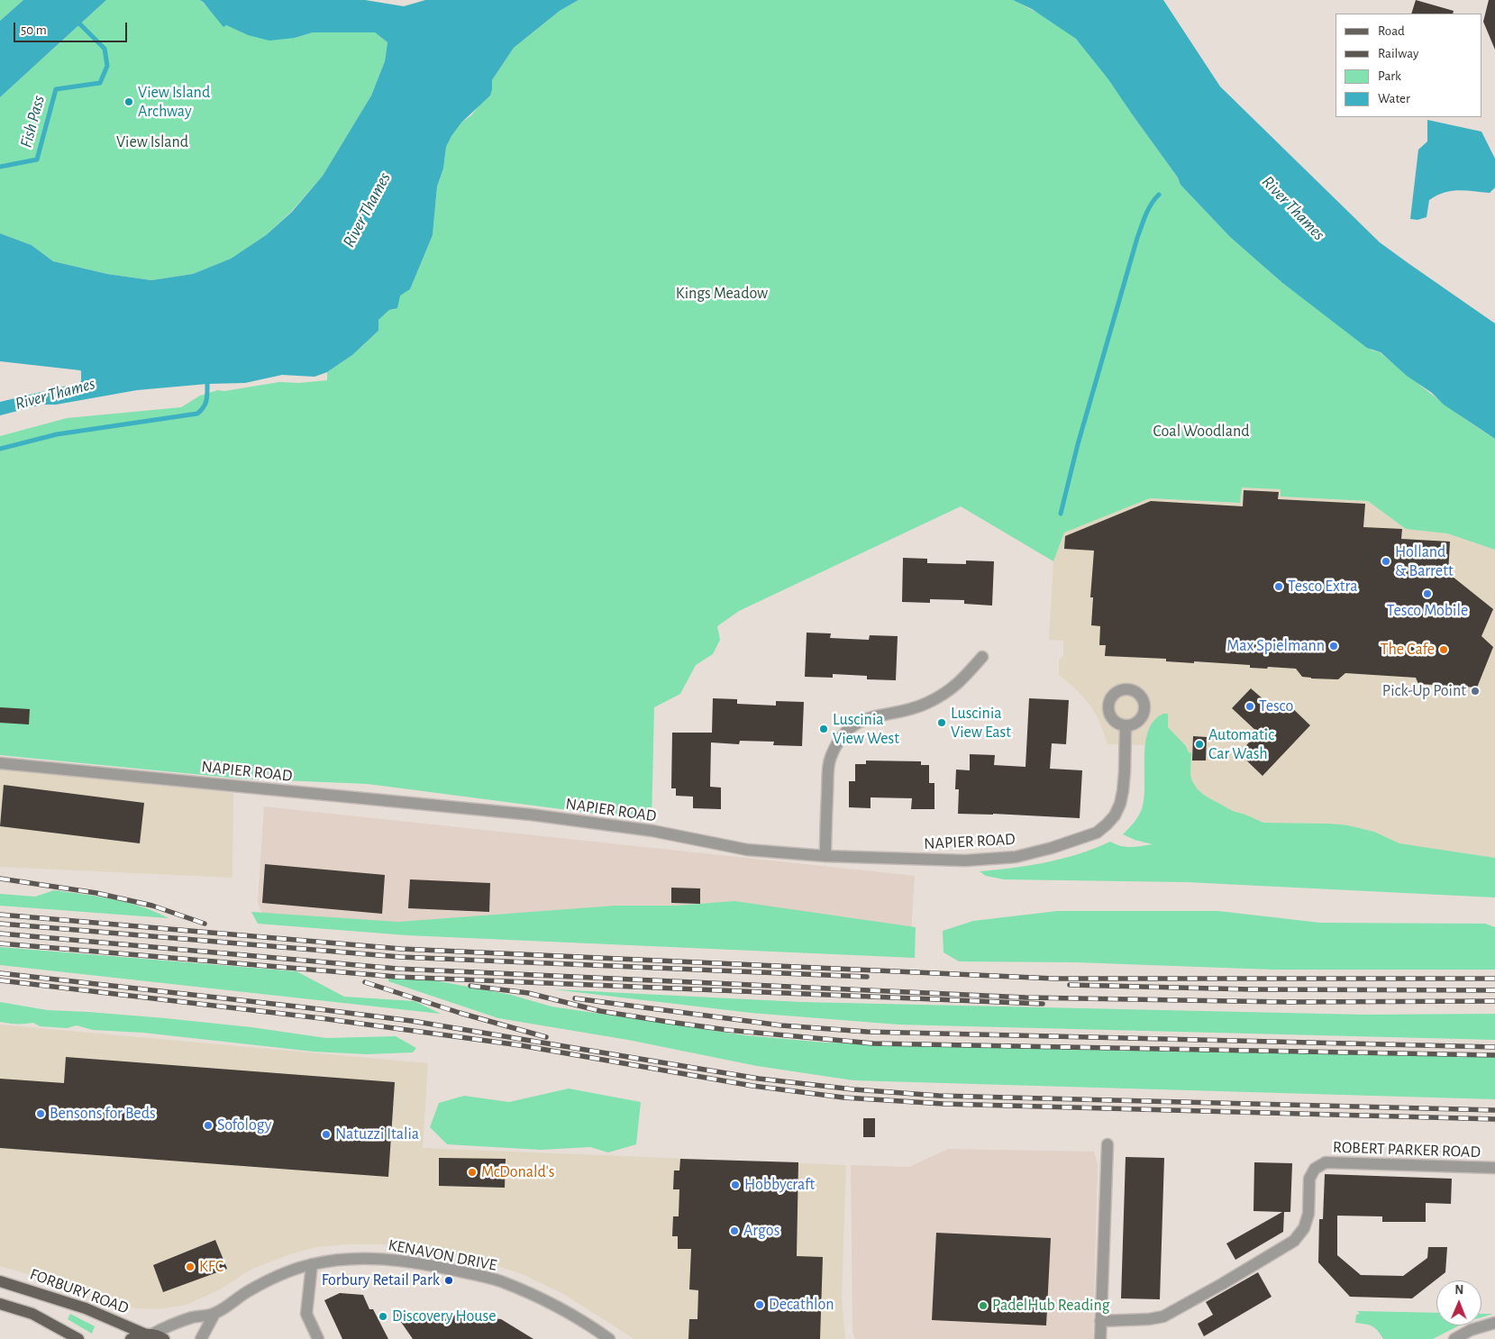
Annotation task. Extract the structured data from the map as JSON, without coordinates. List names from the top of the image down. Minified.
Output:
{"streets":{"main road":["FORBURY ROAD"],"street":["NAPIER ROAD","ROBERT PARKER ROAD","KENAVON DRIVE"]},"crossings":[["KENAVON DRIVE","FORBURY ROAD"]],"water":["Fish Pass","River Thames"],"parks":["View Island","Kings Meadow","Coal Woodland"],"places":["View Island Archway","Holland & Barrett","Tesco Extra","Tesco Mobile","Max Spielmann","The Cafe","Pick-Up Point","Tesco","Luscinia View East","Luscinia View West","Automatic Car Wash","Bensons for Beds","Sofology","Natuzzi Italia","McDonald's","Hobbycraft","Argos","KFC","Forbury Retail Park","Decathlon","PadelHub Reading","Discovery House"],"legend":["Road","Railway","Park","Water"],"scale_bar":"50 m","north":"top"}
